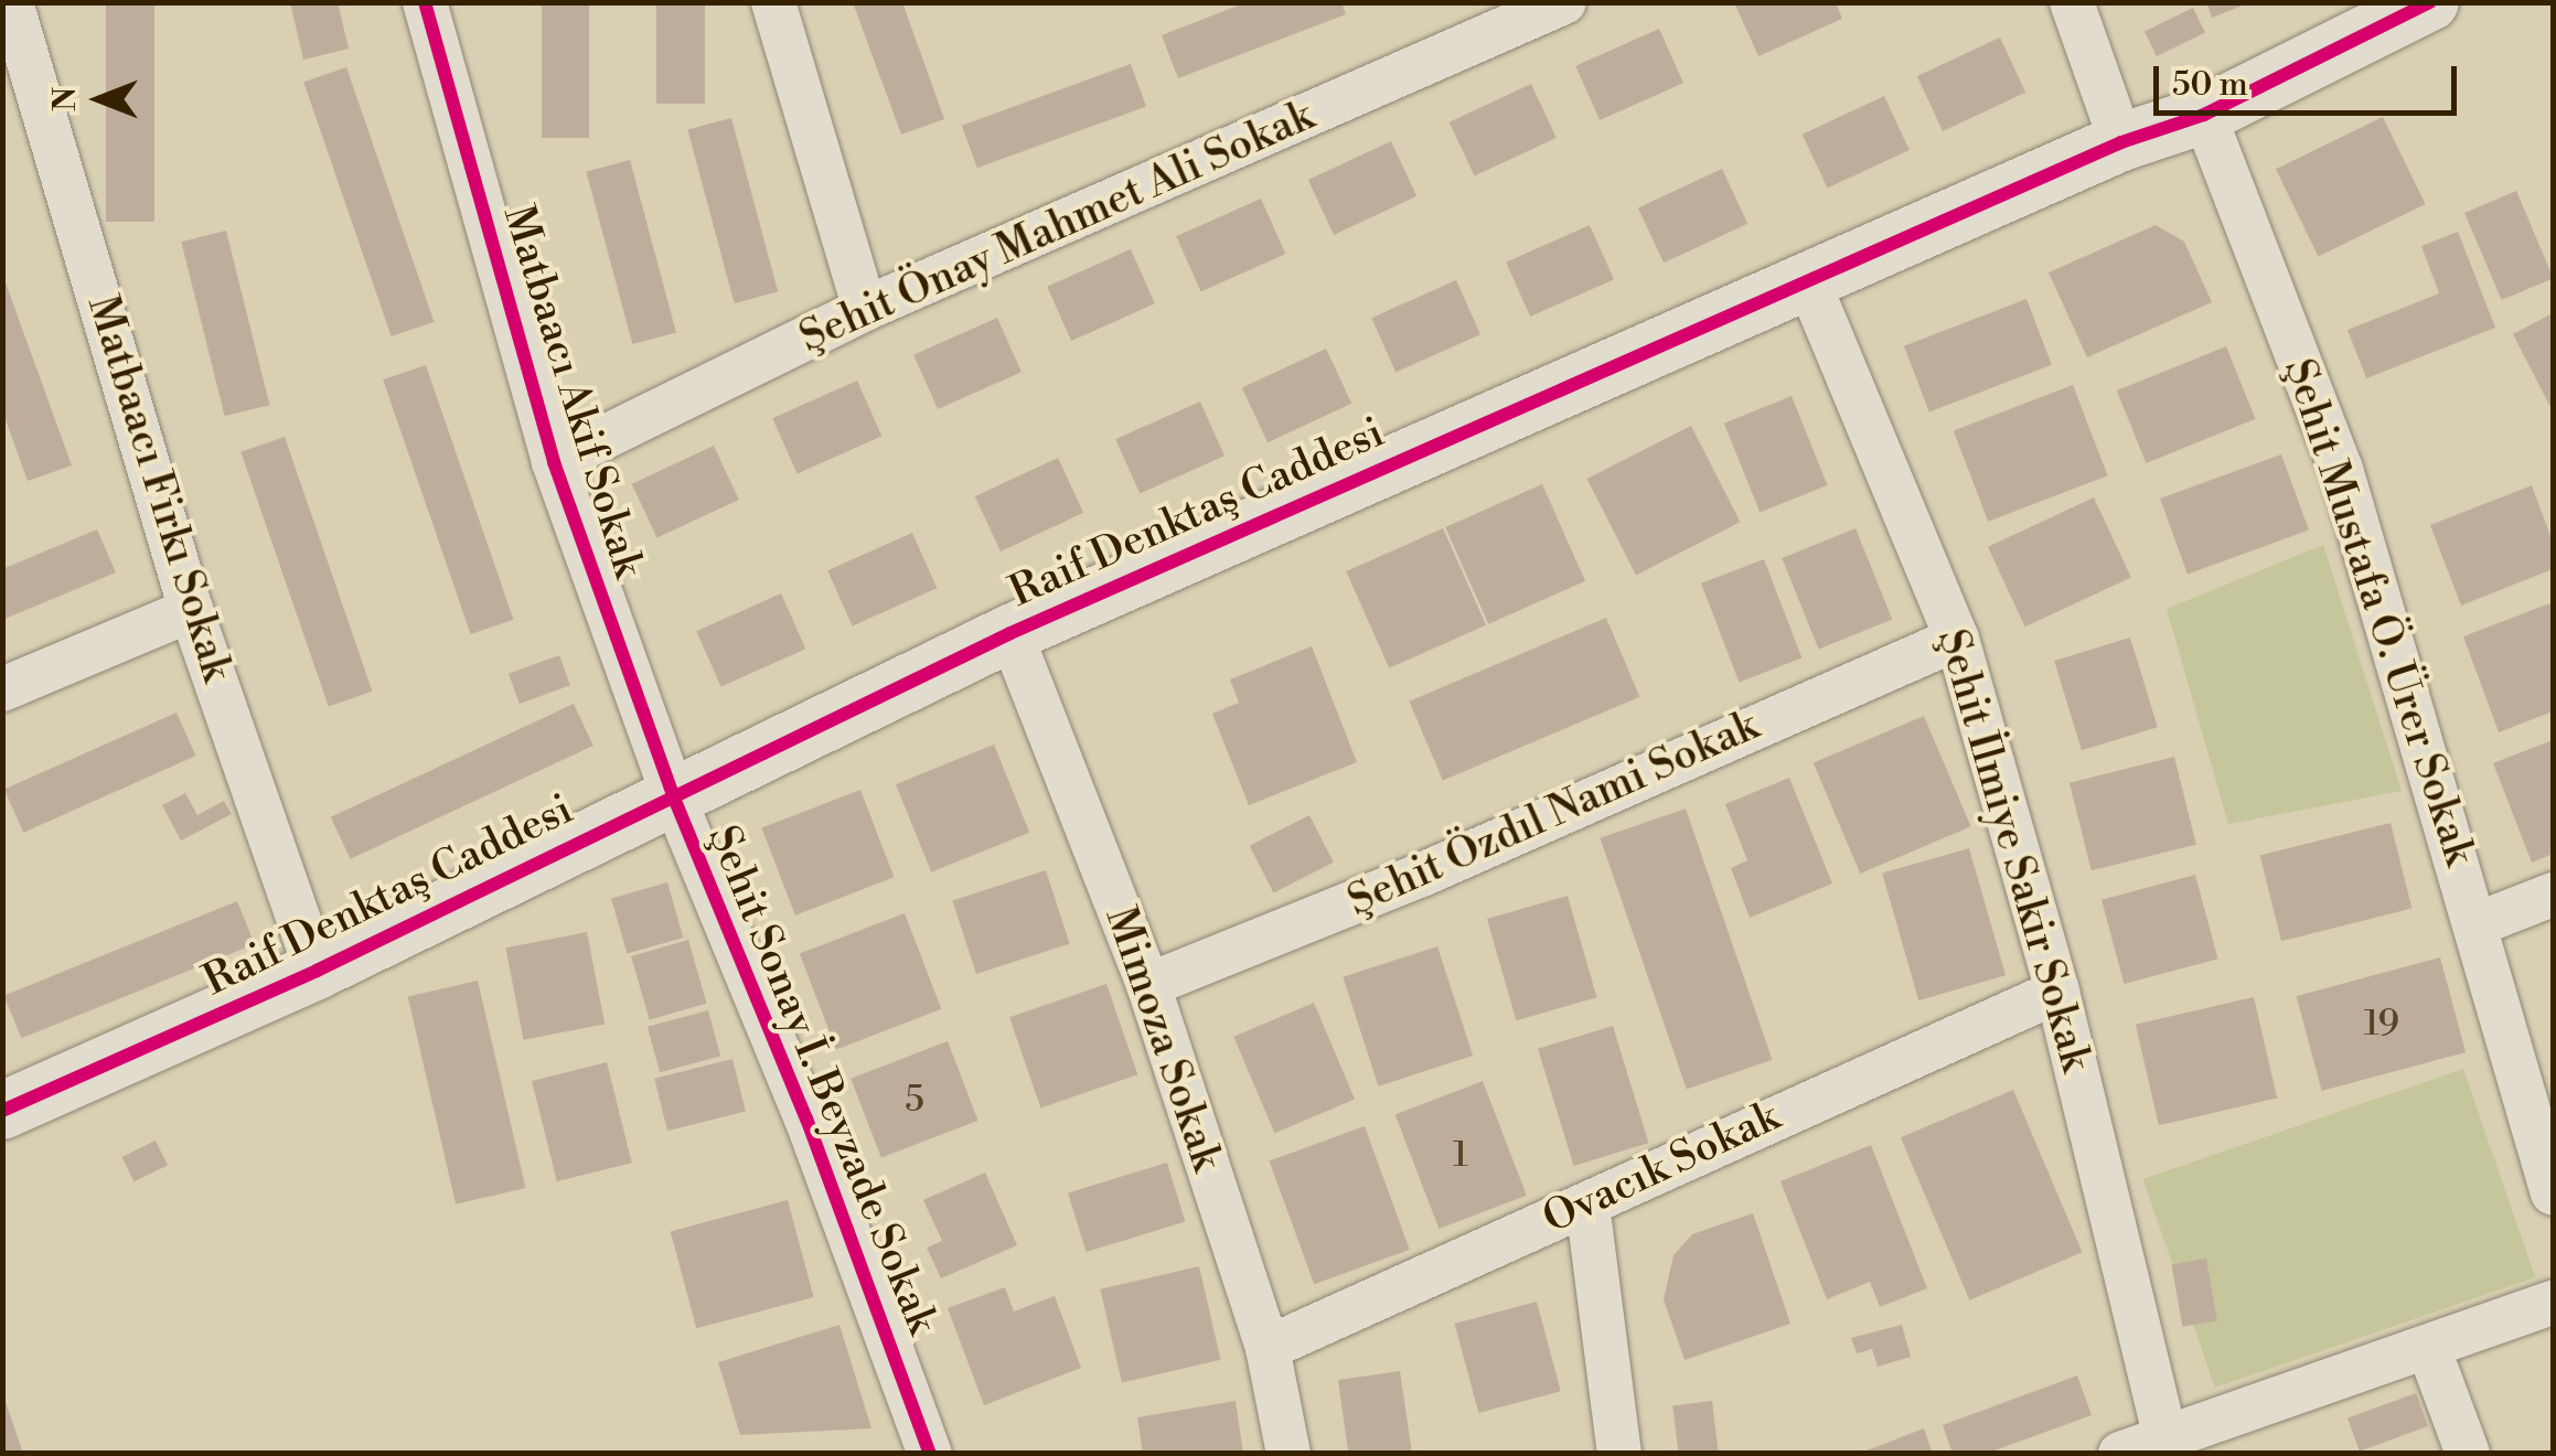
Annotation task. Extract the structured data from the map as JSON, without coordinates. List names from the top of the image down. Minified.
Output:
{"streets":{"street":["Şehit Önay Mahmet Ali Sokak","Matbaacı Akif Sokak","Matbaacı Firkı Sokak","Raif Denktaş Caddesi","Şehit Mustafa Ö. Ürer Sokak","Şehit Özdıl Nami Sokak","Şehit İlmiye Sakir Sokak","Mimoza Sokak","Şehit Sonay İ. Beyzade Sokak","Ovacık Sokak"]},"crossings":[["Şehit Önay Mahmet Ali Sokak","Matbaacı Akif Sokak"],["Matbaacı Akif Sokak","Raif Denktaş Caddesi"],["Matbaacı Akif Sokak","Şehit Sonay İ. Beyzade Sokak"],["Matbaacı Firkı Sokak","Raif Denktaş Caddesi"],["Raif Denktaş Caddesi","Şehit Mustafa Ö. Ürer Sokak"],["Raif Denktaş Caddesi","Şehit İlmiye Sakir Sokak"],["Raif Denktaş Caddesi","Mimoza Sokak"],["Raif Denktaş Caddesi","Şehit Sonay İ. Beyzade Sokak"],["Şehit Özdıl Nami Sokak","Şehit İlmiye Sakir Sokak"],["Şehit Özdıl Nami Sokak","Mimoza Sokak"],["Şehit İlmiye Sakir Sokak","Ovacık Sokak"],["Mimoza Sokak","Ovacık Sokak"]],"house_numbers":["19","5","1"],"scale_bar":"50 m","north":"left"}
